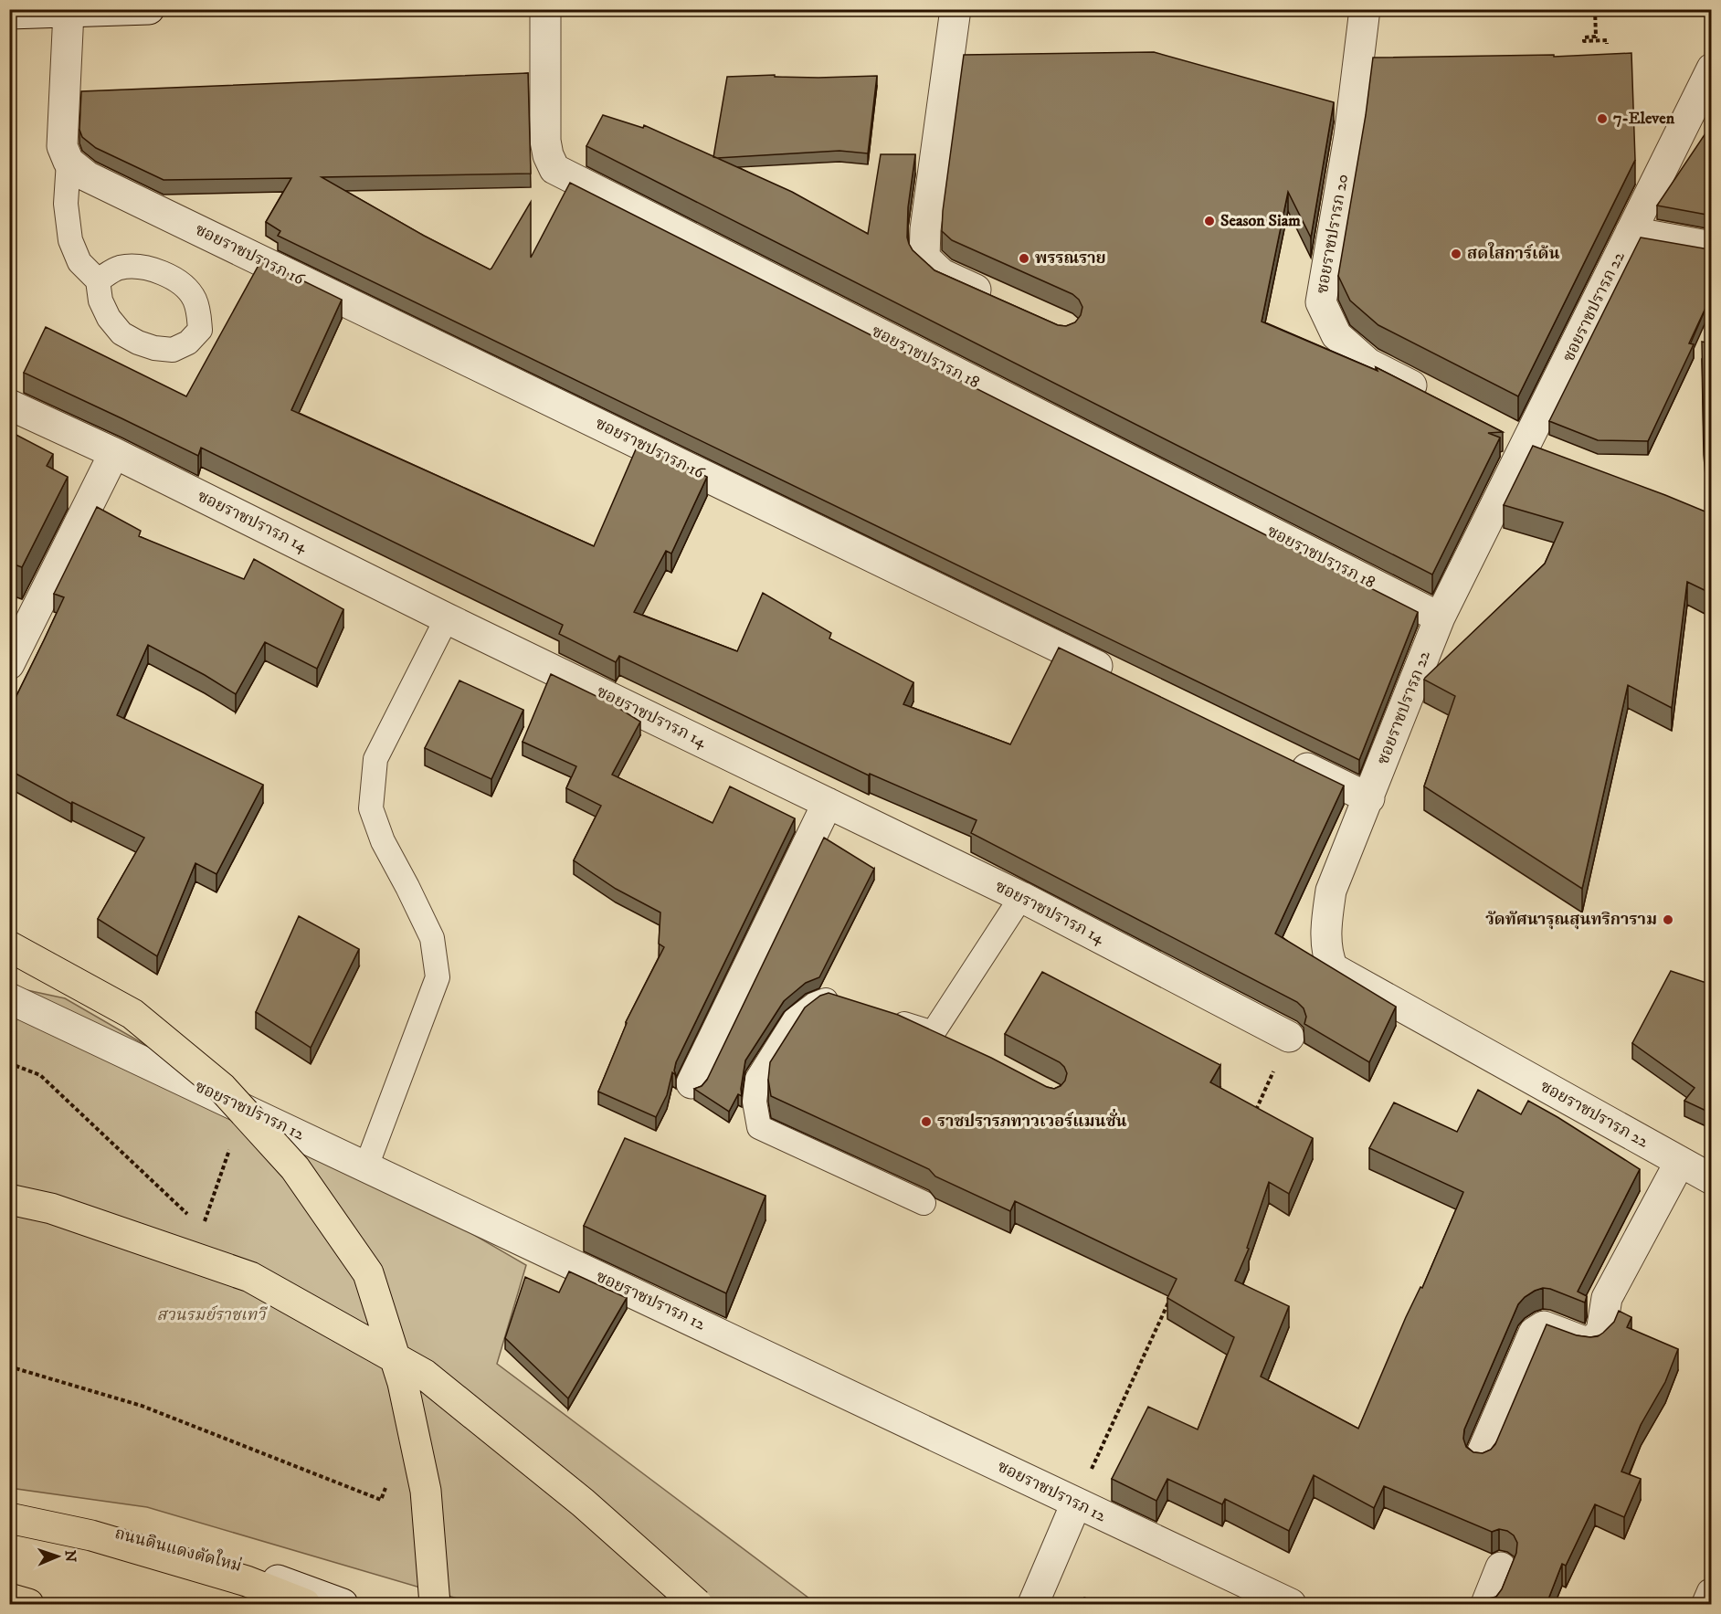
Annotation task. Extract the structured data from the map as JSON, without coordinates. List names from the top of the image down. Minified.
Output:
{"streets":{"street":["ซอยราชปรารภ 20","ซอยราชปรารภ 16","ซอยราชปรารภ 22","ซอยราชปรารภ 18","ซอยราชปรารภ 14","ซอยราชปรารภ 12","ถนนดินแดงตัดใหม่"]},"crossings":[["ซอยราชปรารภ 22","ซอยราชปรารภ 18"]],"parks":["สวนรมย์ราชเทวี"],"places":["7-Eleven","Season Siam","สดใสการ์เด้น","พรรณราย","วัดทัศนารุณสุนทริการาม","ราชปรารภทาวเวอร์แมนชั่น"],"north":"right"}
